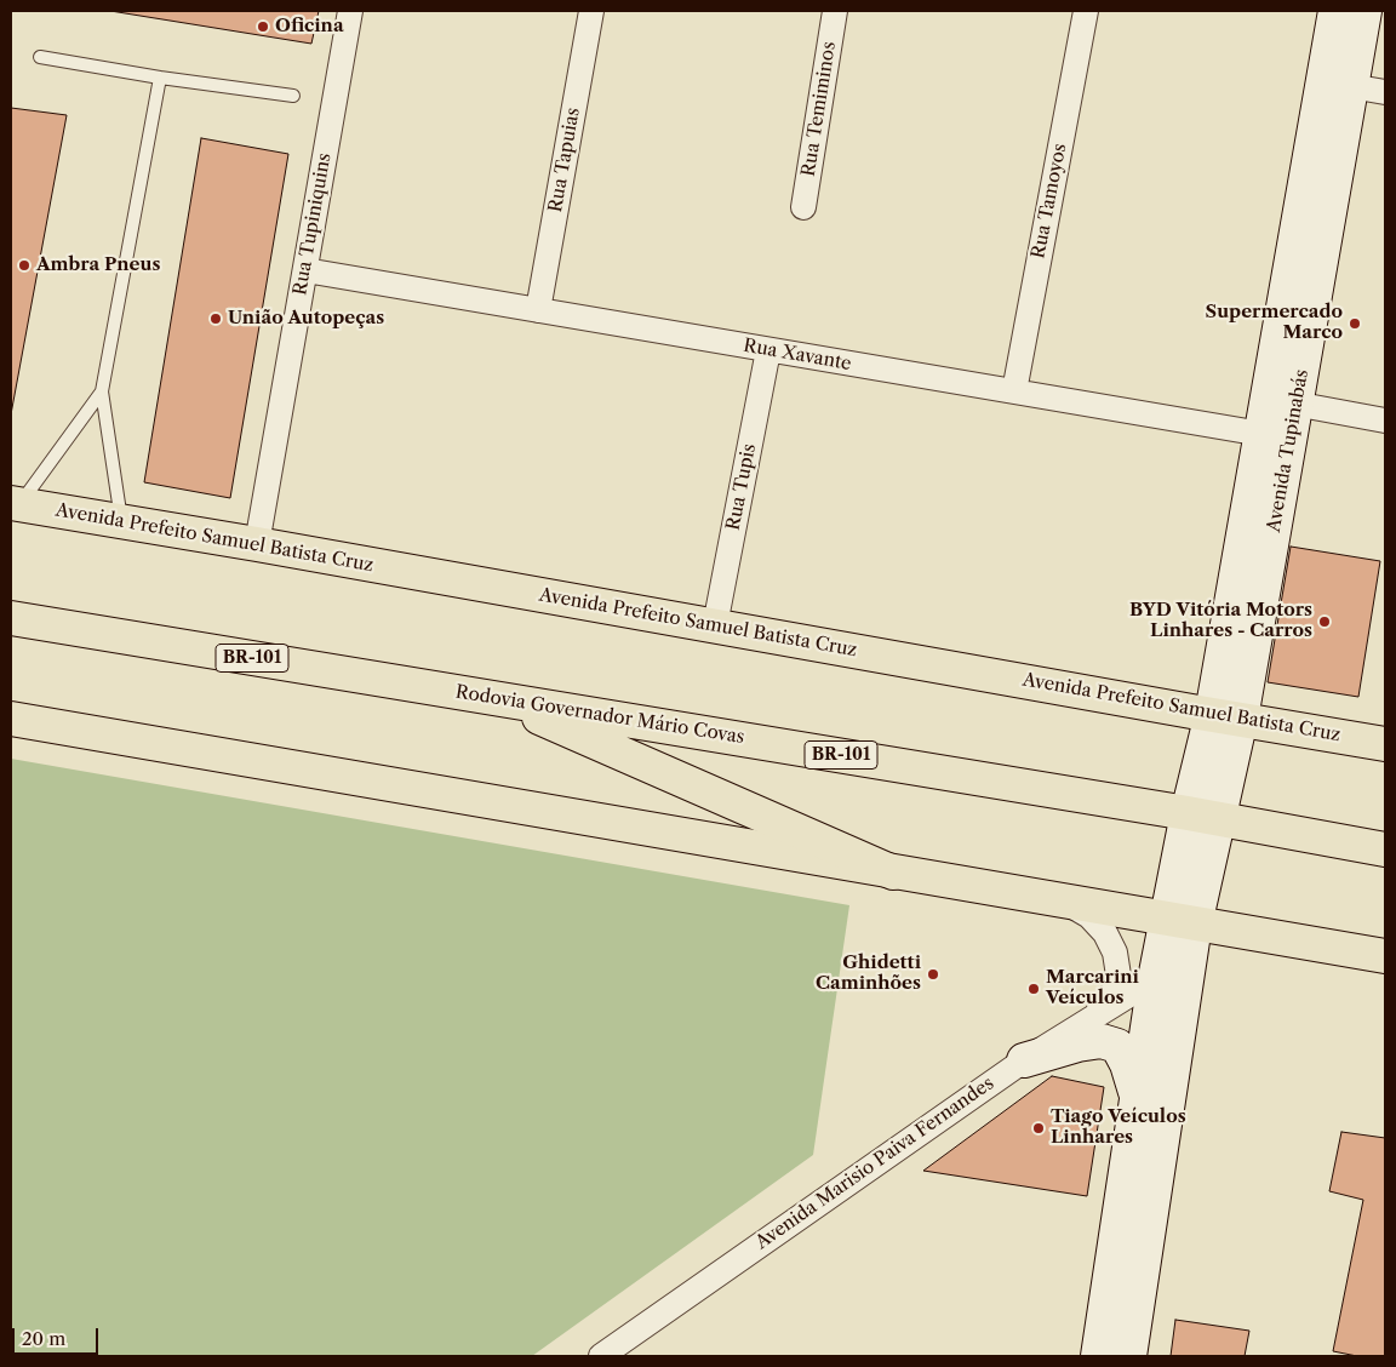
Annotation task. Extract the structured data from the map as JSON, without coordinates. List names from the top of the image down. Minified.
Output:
{"streets":{"main road":["Avenida Tupinabás","Avenida Prefeito Samuel Batista Cruz","BR-101","Rodovia Governador Mário Covas"],"street":["Rua Temiminos","Rua Tapuias","Rua Tamoyos","Rua Tupiniquins","Rua Xavante","Rua Tupis","Avenida Marisio Paiva Fernandes"]},"crossings":[["Rua Tapuias","Rua Xavante"],["Rua Tamoyos","Rua Xavante"],["Rua Tupiniquins","Rua Xavante"],["Rua Tupiniquins","Avenida Prefeito Samuel Batista Cruz"],["Rua Xavante","Avenida Tupinabás"],["Rua Xavante","Rua Tupis"],["Avenida Tupinabás","Avenida Prefeito Samuel Batista Cruz"],["Avenida Tupinabás","Rodovia Governador Mário Covas"],["Rua Tupis","Avenida Prefeito Samuel Batista Cruz"]],"places":["Oficina","Ambra Pneus","União Autopeças","Supermercado Marco","BYD Vitória Motors Linhares - Carros","Ghidetti Caminhões","Marcarini Veículos","Tiago Veículos Linhares"],"scale_bar":"20 m"}
